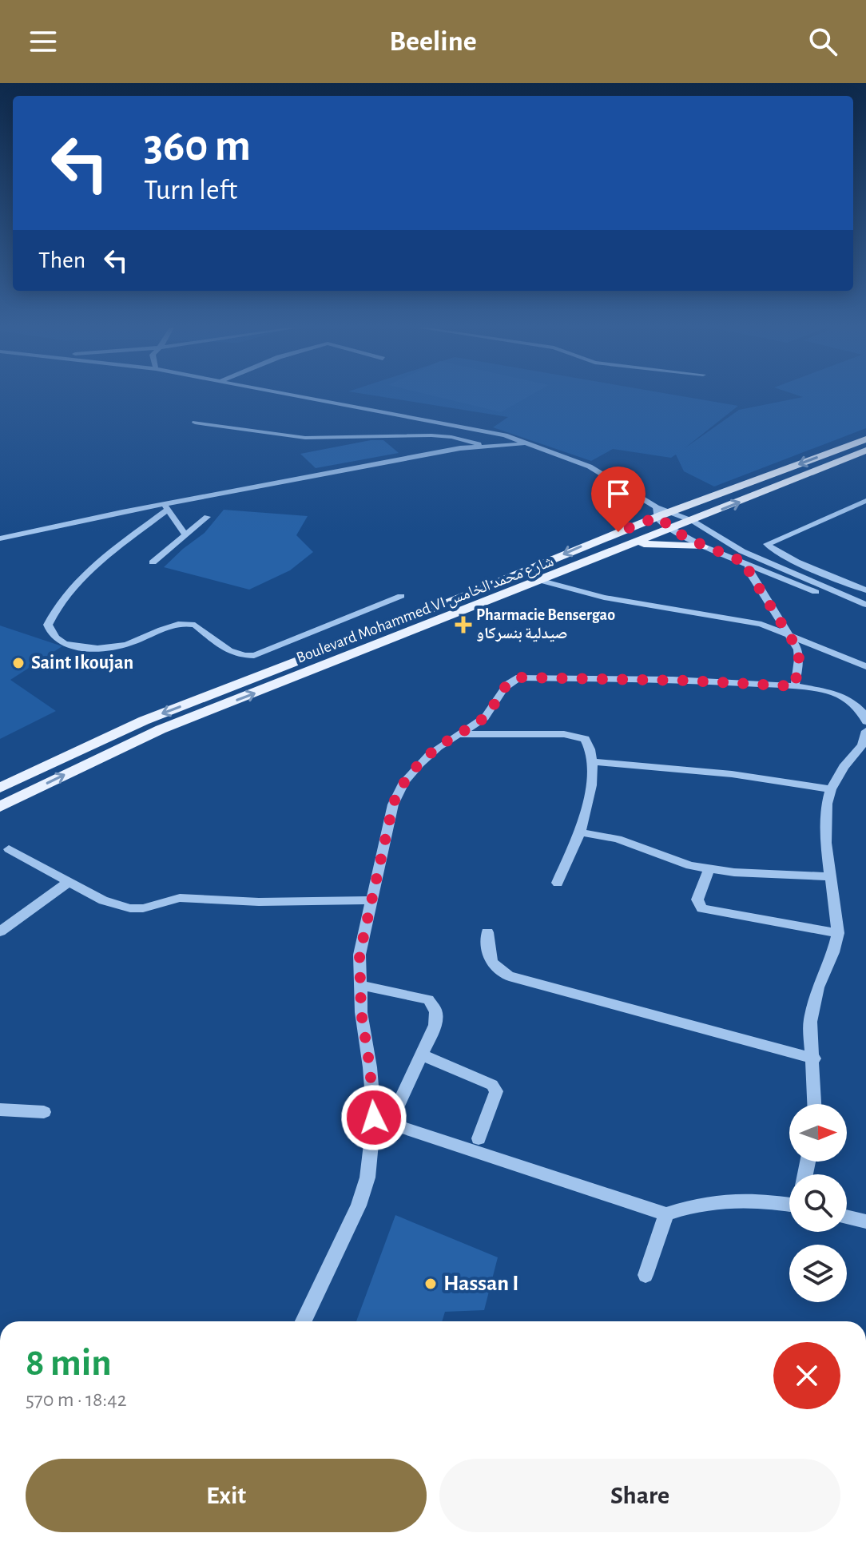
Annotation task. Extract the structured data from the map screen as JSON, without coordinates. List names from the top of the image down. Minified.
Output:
{"streets":{"main road":["Boulevard Mohammed VI شارع محمد الخامس"]},"places":{"health":["Pharmacie Bensergao صيدلية بنسركاو"],"other":["Saint Ikoujan","Hassan I"]},"north":"right","page":{"header":"Beeline","turn":["360 m","Turn left"],"then":"Then","heading":["8 min","570 m · 18:42"],"buttons":["Exit","Share"]}}
